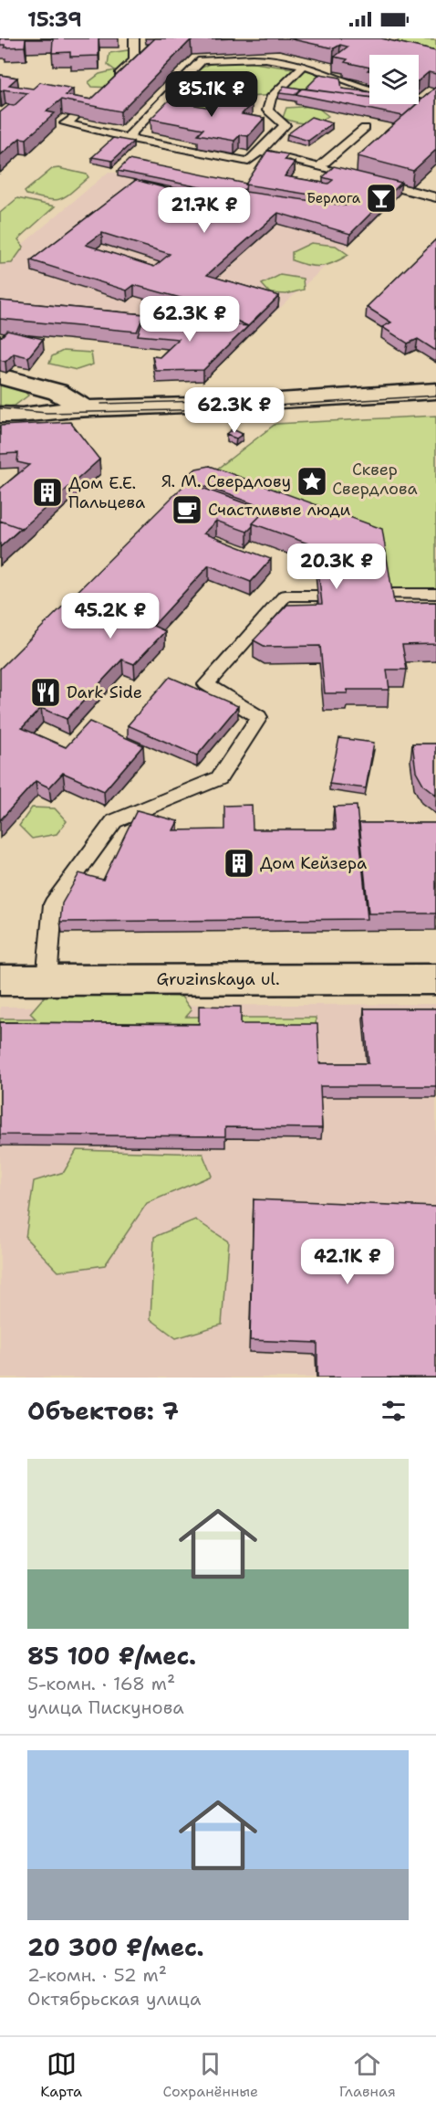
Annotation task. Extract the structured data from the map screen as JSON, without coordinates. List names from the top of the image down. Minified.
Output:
{"streets":{"street":["Gruzinskaya ul."]},"parks":["Сквер Свердлова"],"places":{"bar":["Берлога"],"place":["Я. М. Свердлову"],"building":["Дом Е.Е. Пальцева","Дом Кейзера"],"cafe":["Счастливые люди"],"restaurant":["Dark Side"]},"page":{"status":"15:39","price":["85.1K ₽","21.7K ₽","62.3K ₽","62.3K ₽","20.3K ₽","45.2K ₽","42.1K ₽"],"heading":"Объектов: 7","list":[{"name":"85 100 ₽/мес.","note":"5-комн. · 168 m² · улица Пискунова"},{"name":"20 300 ₽/мес.","note":"2-комн. · 52 m² · Октябрьская улица"}],"tabs":["Карта","Сохранённые","Главная"]}}
